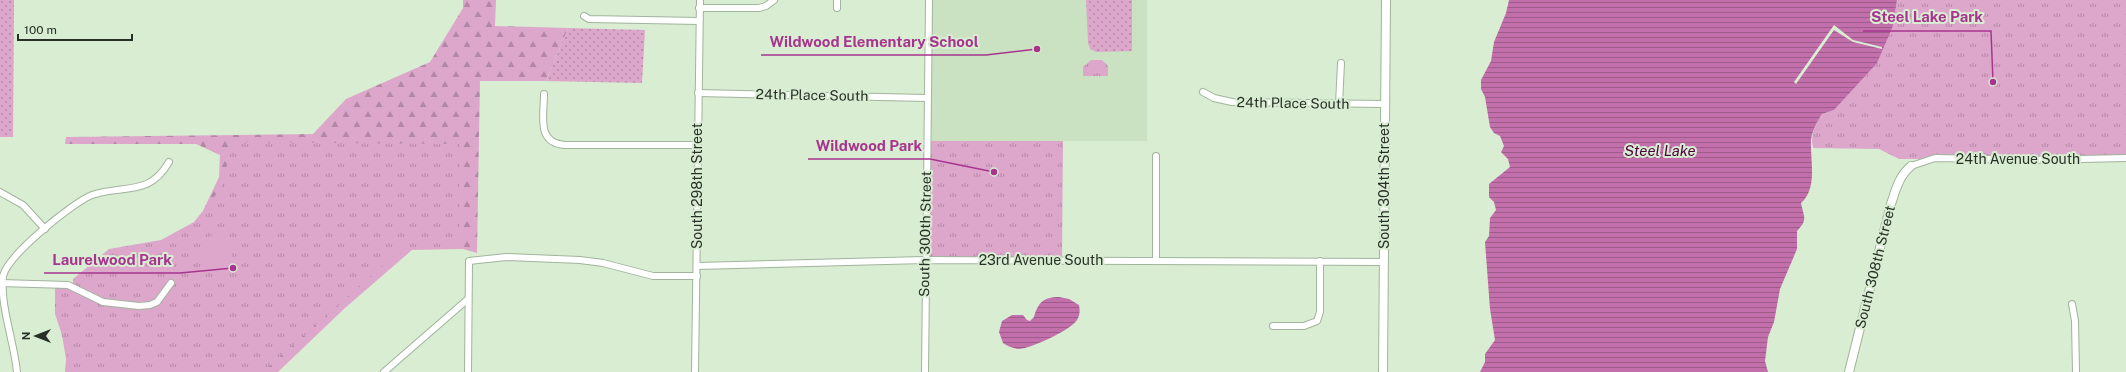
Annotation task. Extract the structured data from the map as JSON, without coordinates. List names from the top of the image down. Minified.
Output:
{"streets":{"street":["24th Place South","24th Avenue South","South 298th Street","South 304th Street","South 300th Street","23rd Avenue South","South 308th Street"]},"crossings":[["24th Place South","South 298th Street"],["24th Place South","South 304th Street"],["24th Place South","South 300th Street"],["24th Avenue South","South 308th Street"],["South 298th Street","23rd Avenue South"],["South 304th Street","23rd Avenue South"],["South 300th Street","23rd Avenue South"]],"water":["Steel Lake"],"places":["Wildwood Elementary School","Steel Lake Park","Wildwood Park","Laurelwood Park"],"scale_bar":"100 m","north":"left"}
